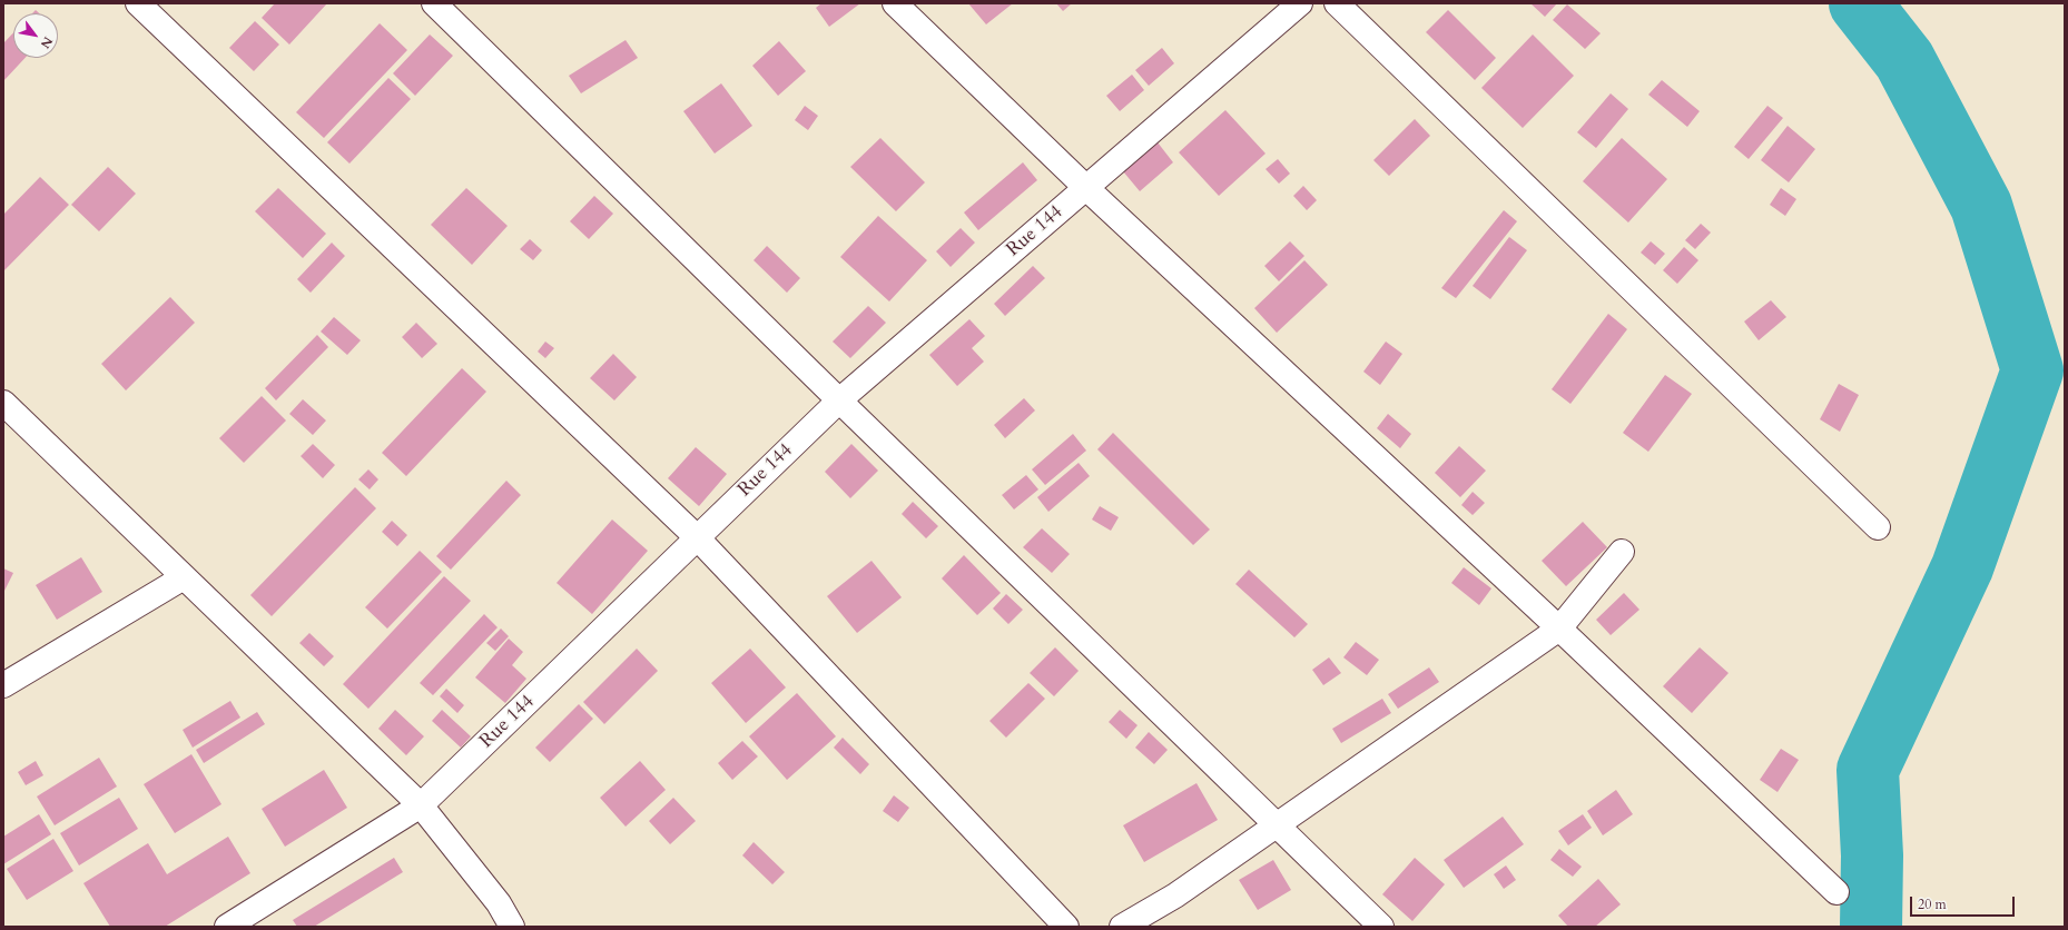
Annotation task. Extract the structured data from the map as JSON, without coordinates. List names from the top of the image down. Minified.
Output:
{"streets":{"street":["Rue 144"]},"scale_bar":"20 m","north":"bottom right"}
